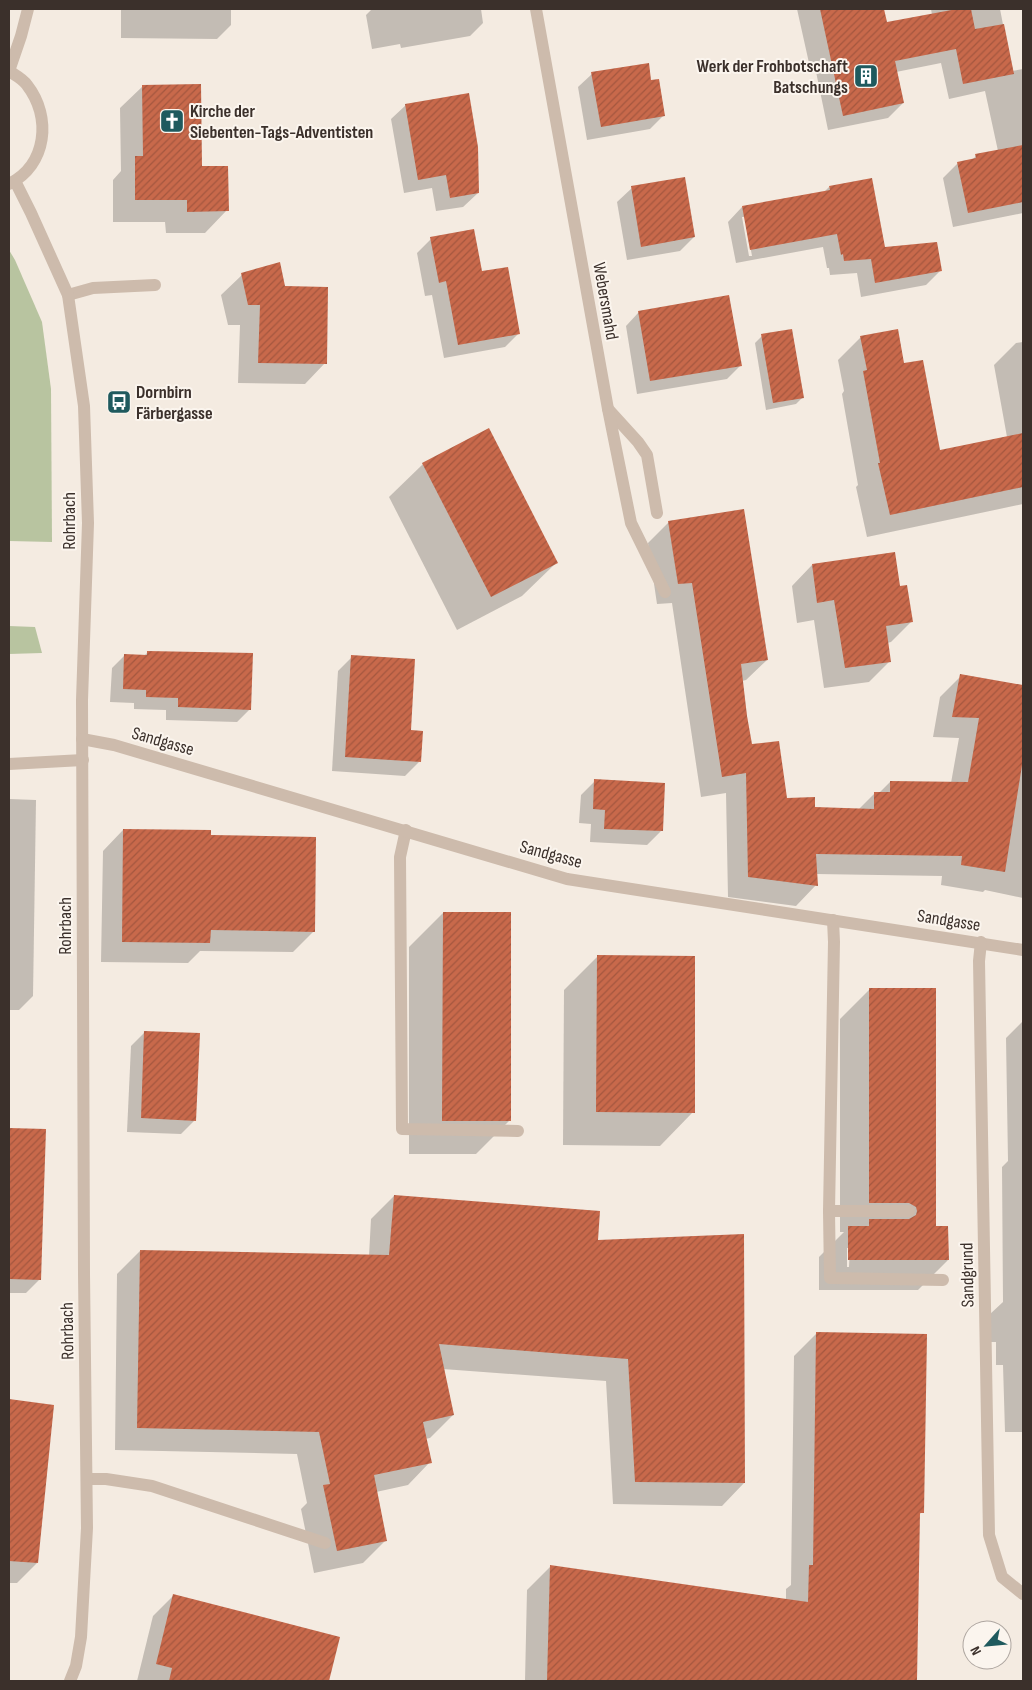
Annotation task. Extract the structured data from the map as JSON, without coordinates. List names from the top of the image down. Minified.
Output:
{"streets":{"street":["Webersmahd","Rohrbach","Sandgasse","Sandgrund"]},"crossings":[["Rohrbach","Sandgasse"],["Sandgasse","Sandgrund"]],"places":{"building":["Werk der Frohbotschaft Batschungs"],"church":["Kirche der Siebenten-Tags-Adventisten"],"bus stop":["Dornbirn Färbergasse"]},"north":"bottom left"}
